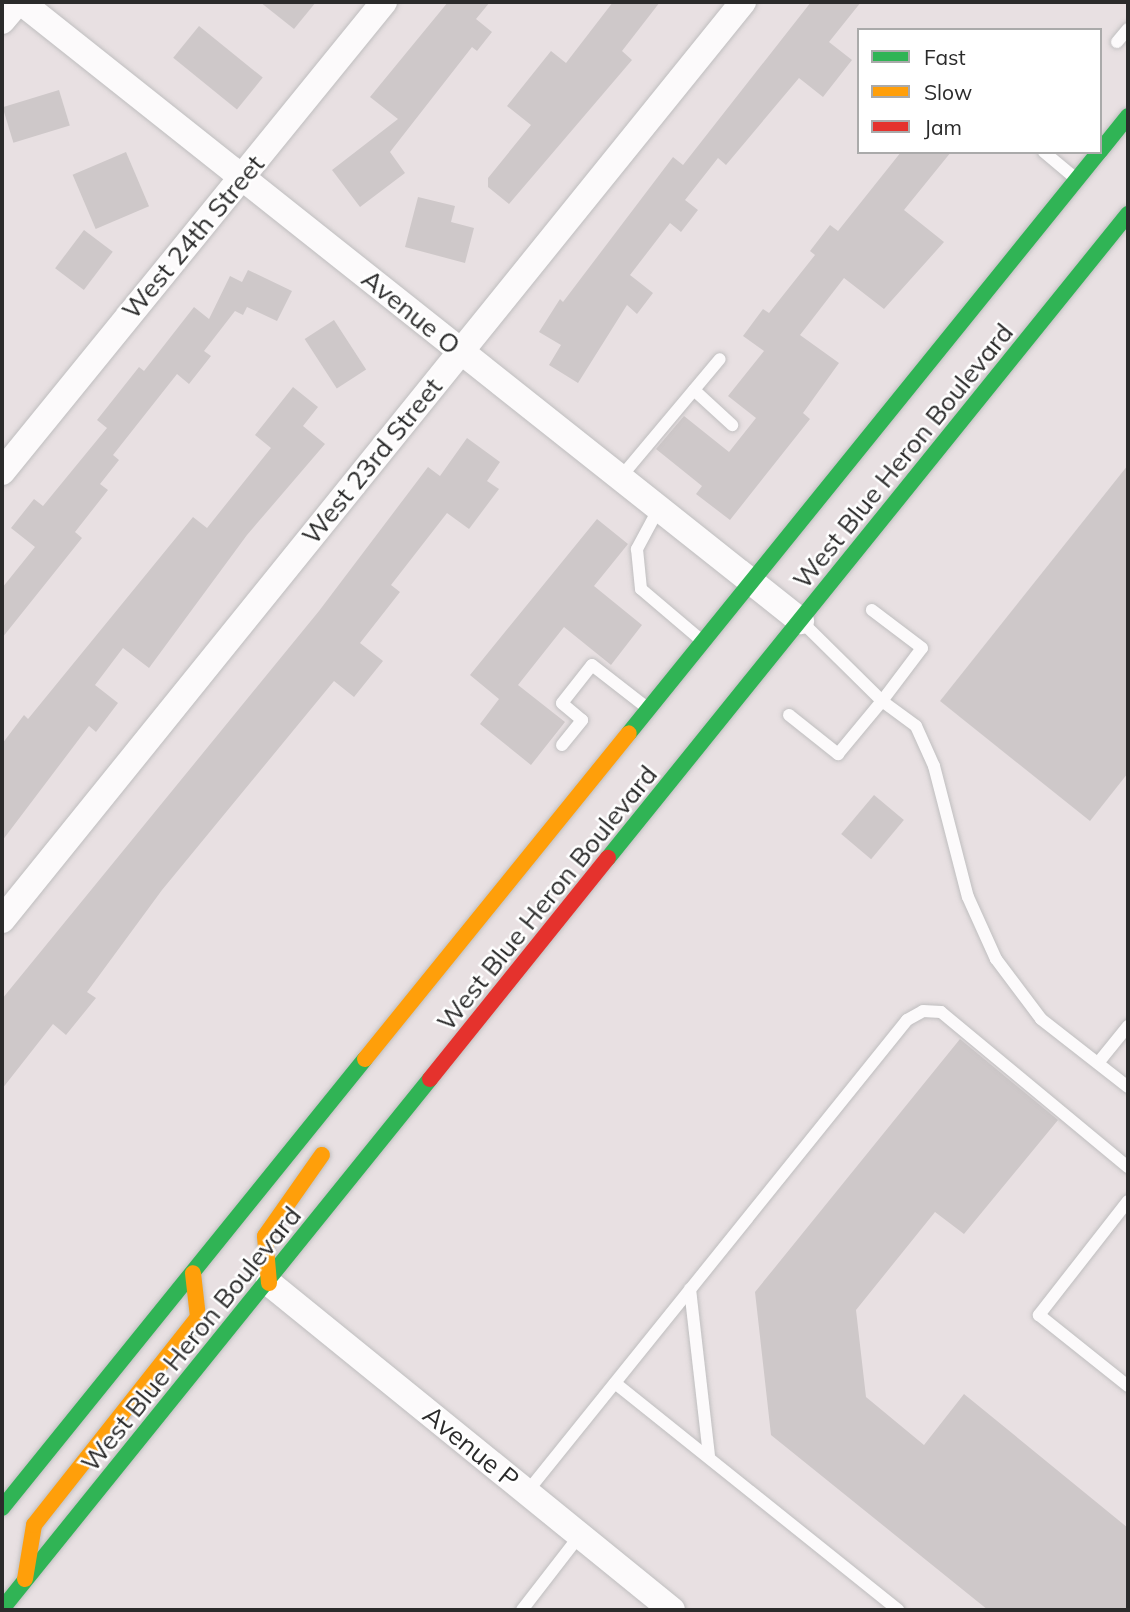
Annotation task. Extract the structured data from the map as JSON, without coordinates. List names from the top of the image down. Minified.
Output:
{"streets":{"main road":["West Blue Heron Boulevard"],"street":["West 24th Street","Avenue O","West 23rd Street","Avenue P"]},"crossings":[["West 24th Street","Avenue O"],["Avenue O","West Blue Heron Boulevard"],["Avenue O","West 23rd Street"],["West Blue Heron Boulevard","Avenue P"]],"legend":["Fast","Slow","Jam"]}
